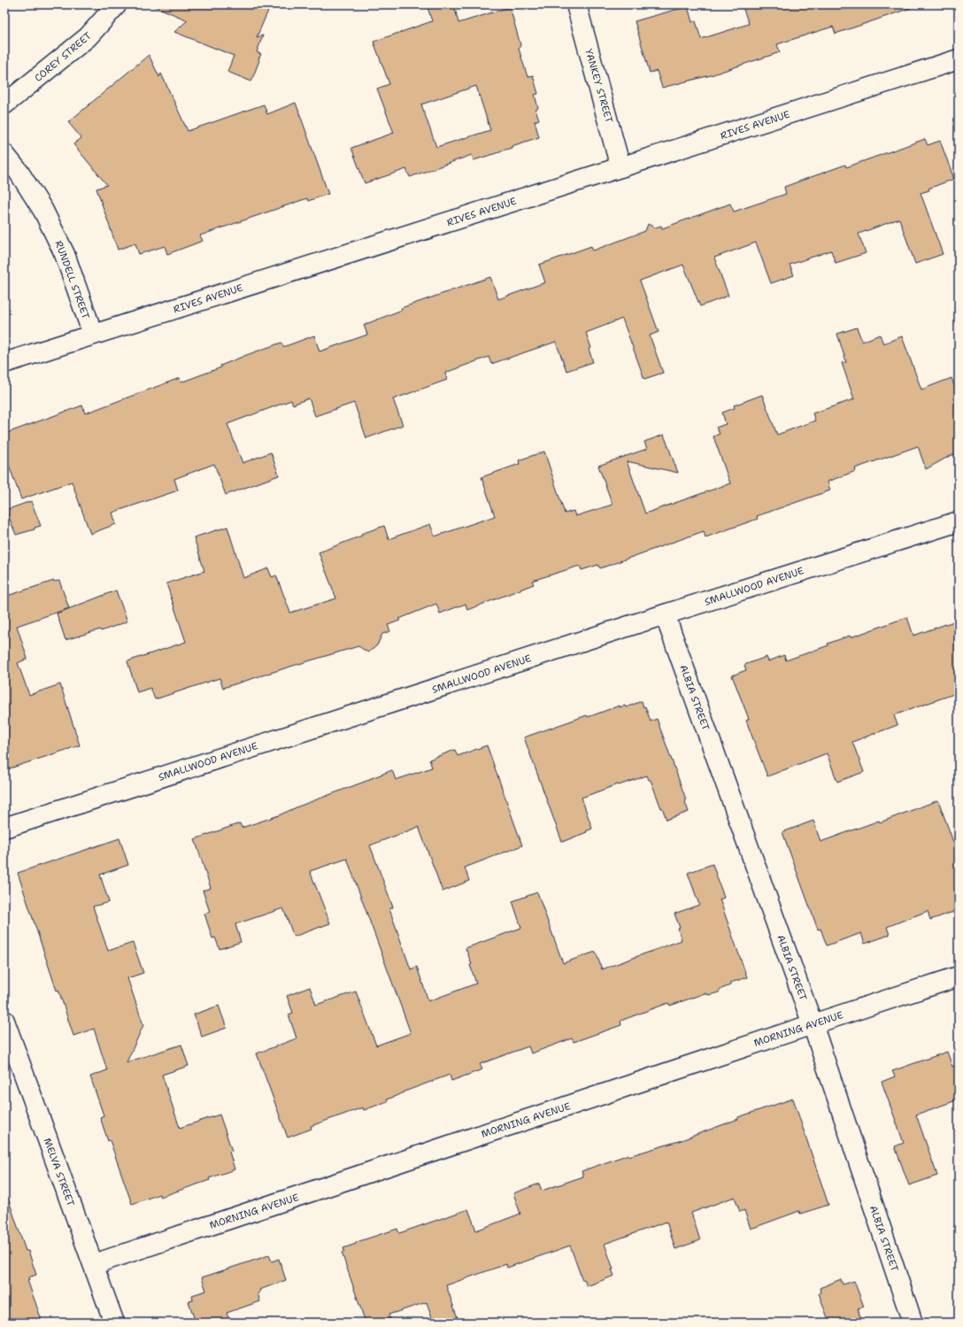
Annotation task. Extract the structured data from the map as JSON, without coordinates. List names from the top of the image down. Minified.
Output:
{"streets":{"street":["COREY STREET","YANKEY STREET","RIVES AVENUE","RUNDELL STREET","SMALLWOOD AVENUE","ALBIA STREET","MORNING AVENUE","MELVA STREET"]},"crossings":[["YANKEY STREET","RIVES AVENUE"],["RIVES AVENUE","RUNDELL STREET"],["SMALLWOOD AVENUE","ALBIA STREET"],["ALBIA STREET","MORNING AVENUE"],["MORNING AVENUE","MELVA STREET"]]}
